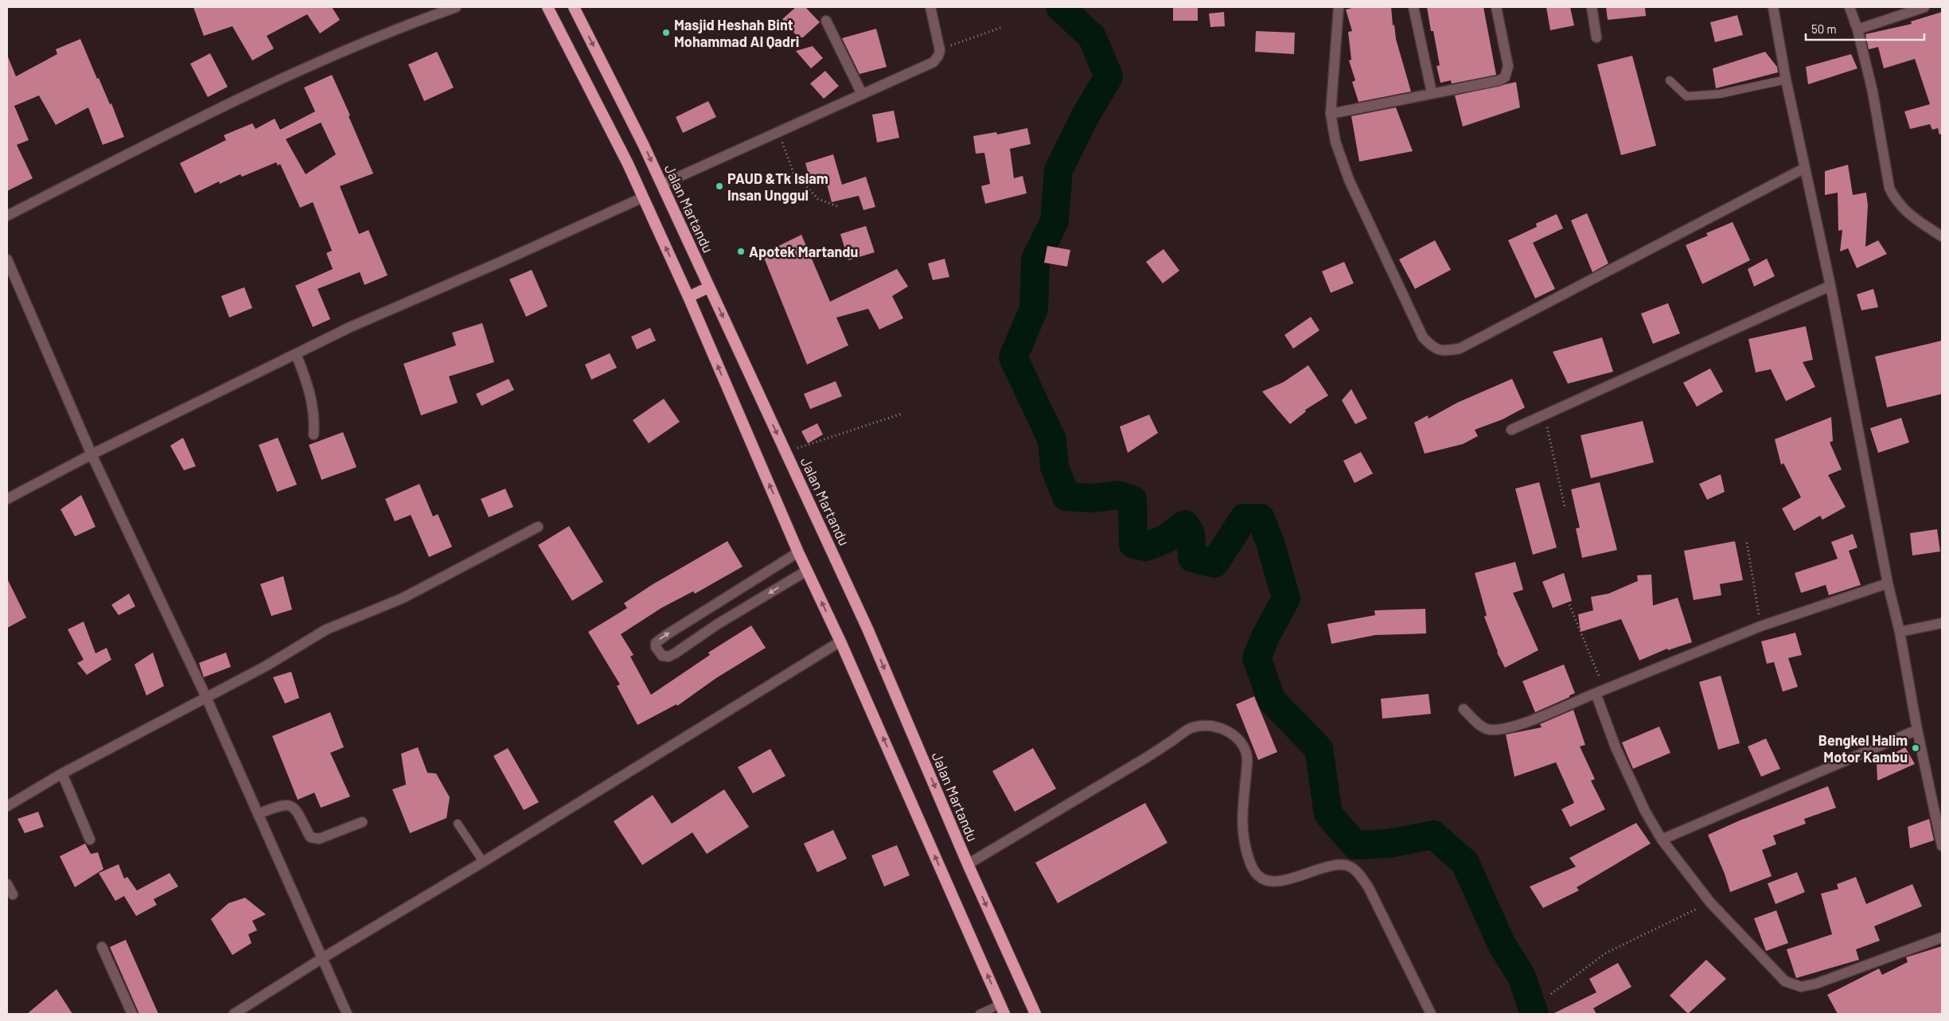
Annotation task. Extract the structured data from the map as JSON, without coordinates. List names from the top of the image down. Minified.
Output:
{"streets":{"highway":["Jalan Martandu"]},"places":["Masjid Heshah Bint Mohammad Al Qadri","PAUD &Tk Islam Insan Unggul","Apotek Martandu","Bengkel Halim Motor Kambu"],"scale_bar":"50 m"}
